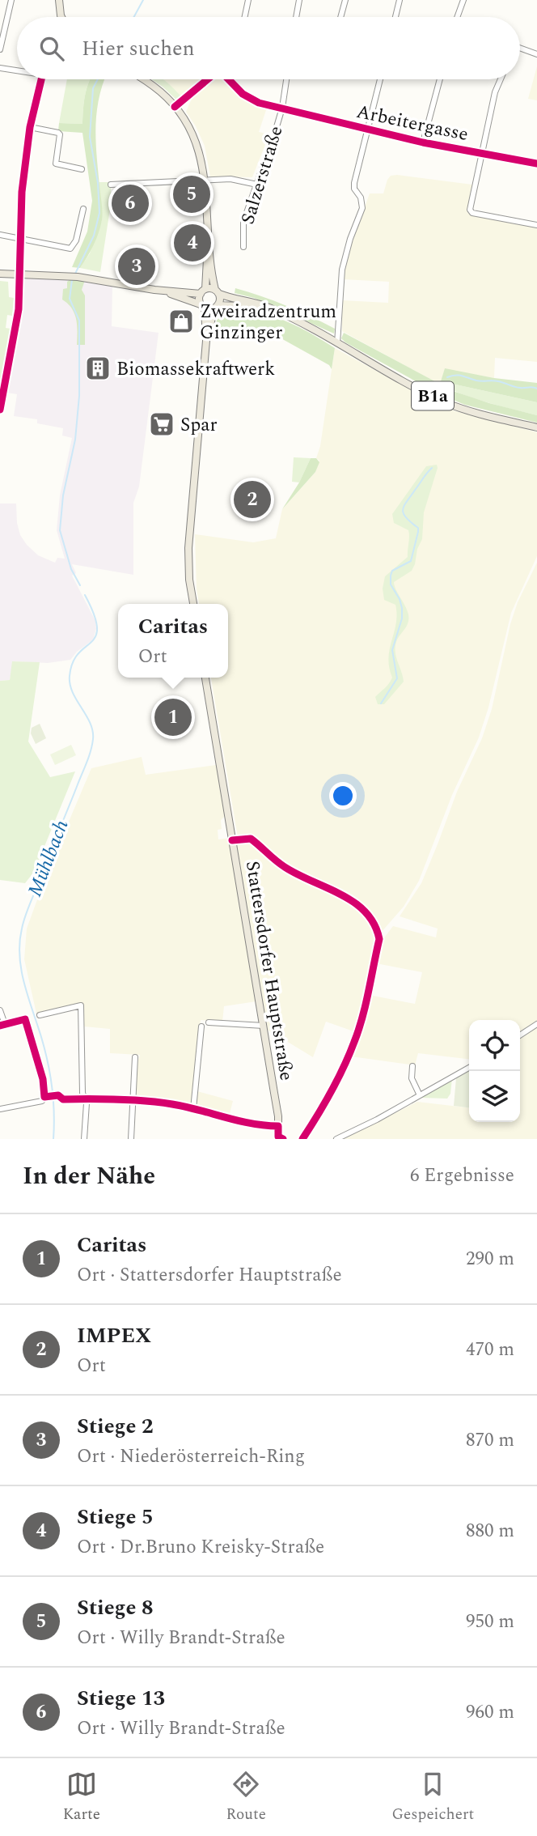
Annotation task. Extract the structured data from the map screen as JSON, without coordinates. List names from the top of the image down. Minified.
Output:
{"streets":{"main road":["B1a","Stattersdorfer Hauptstraße"],"street":["Arbeitergasse","Salzerstraße"]},"crossings":[["Arbeitergasse","Salzerstraße"]],"water":["Mühlbach"],"places":{"shop":["Zweiradzentrum Ginzinger"],"building":["Biomassekraftwerk"],"supermarket":["Spar"]},"page":{"search":"Hier suchen","pins":["5","6","4","3","2","1"],"popup":["Caritas","Ort"],"heading":["In der Nähe","6 Ergebnisse"],"list":[{"mark":"1","name":"Caritas","note":"Ort · Stattersdorfer Hauptstraße","value":"290 m"},{"mark":"2","name":"IMPEX","note":"Ort","value":"470 m"},{"mark":"3","name":"Stiege 2","note":"Ort · Niederösterreich-Ring","value":"870 m"},{"mark":"4","name":"Stiege 5","note":"Ort · Dr.Bruno Kreisky-Straße","value":"880 m"},{"mark":"5","name":"Stiege 8","note":"Ort · Willy Brandt-Straße","value":"950 m"},{"mark":"6","name":"Stiege 13","note":"Ort · Willy Brandt-Straße","value":"960 m"}],"nav":["Karte","Route","Gespeichert"]}}
